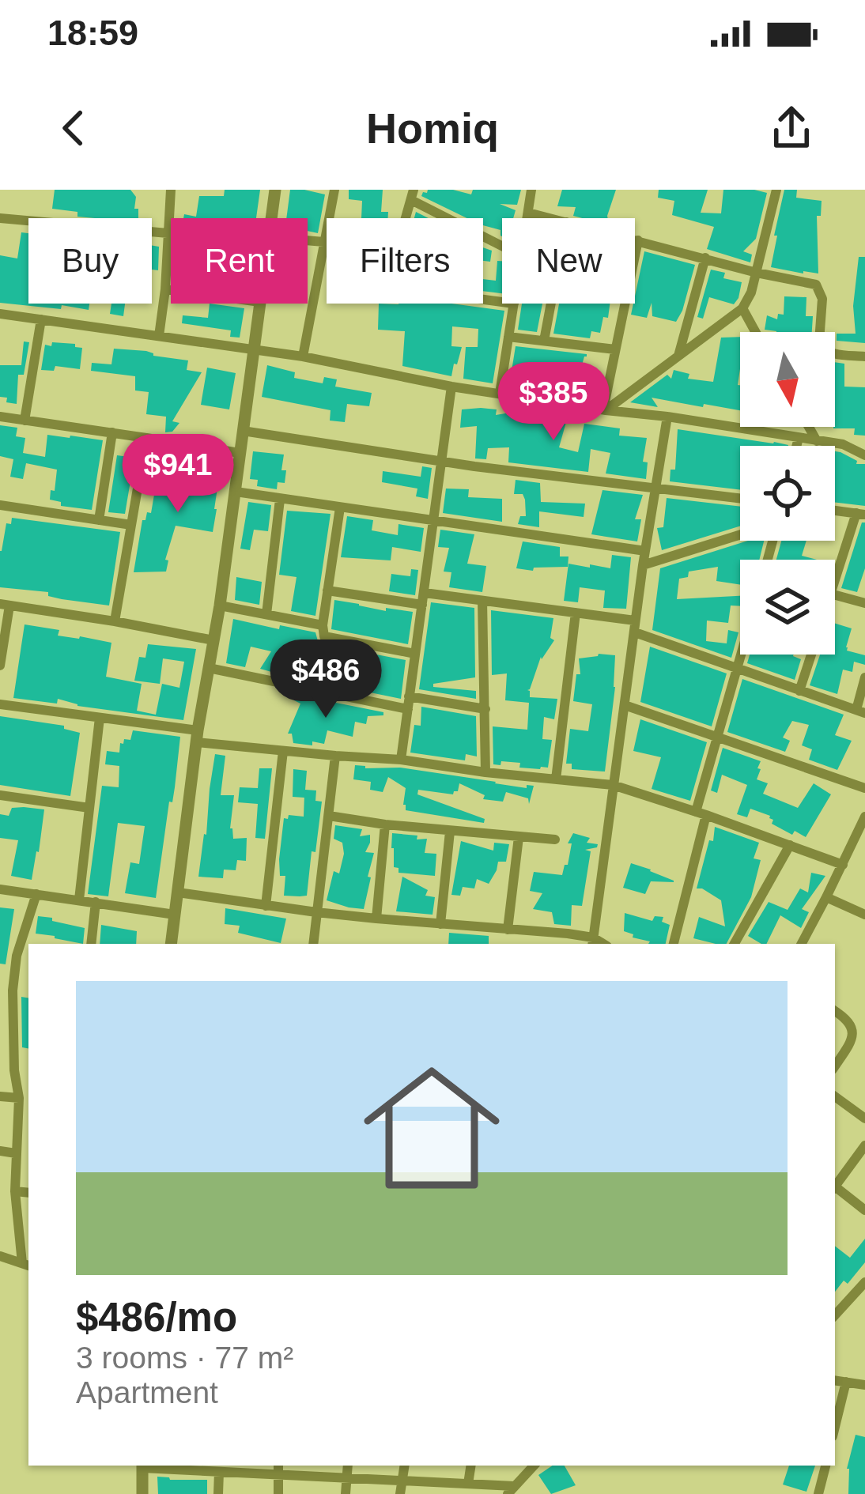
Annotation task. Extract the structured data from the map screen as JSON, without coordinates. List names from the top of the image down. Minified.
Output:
{"north":"bottom","page":{"status":"18:59","header":"Homiq","chip":["Buy","Rent","Filters","New"],"price":["$385","$941","$486"],"list":[{"name":"$486/mo","note":"3 rooms · 77 m² · Apartment"}]}}
